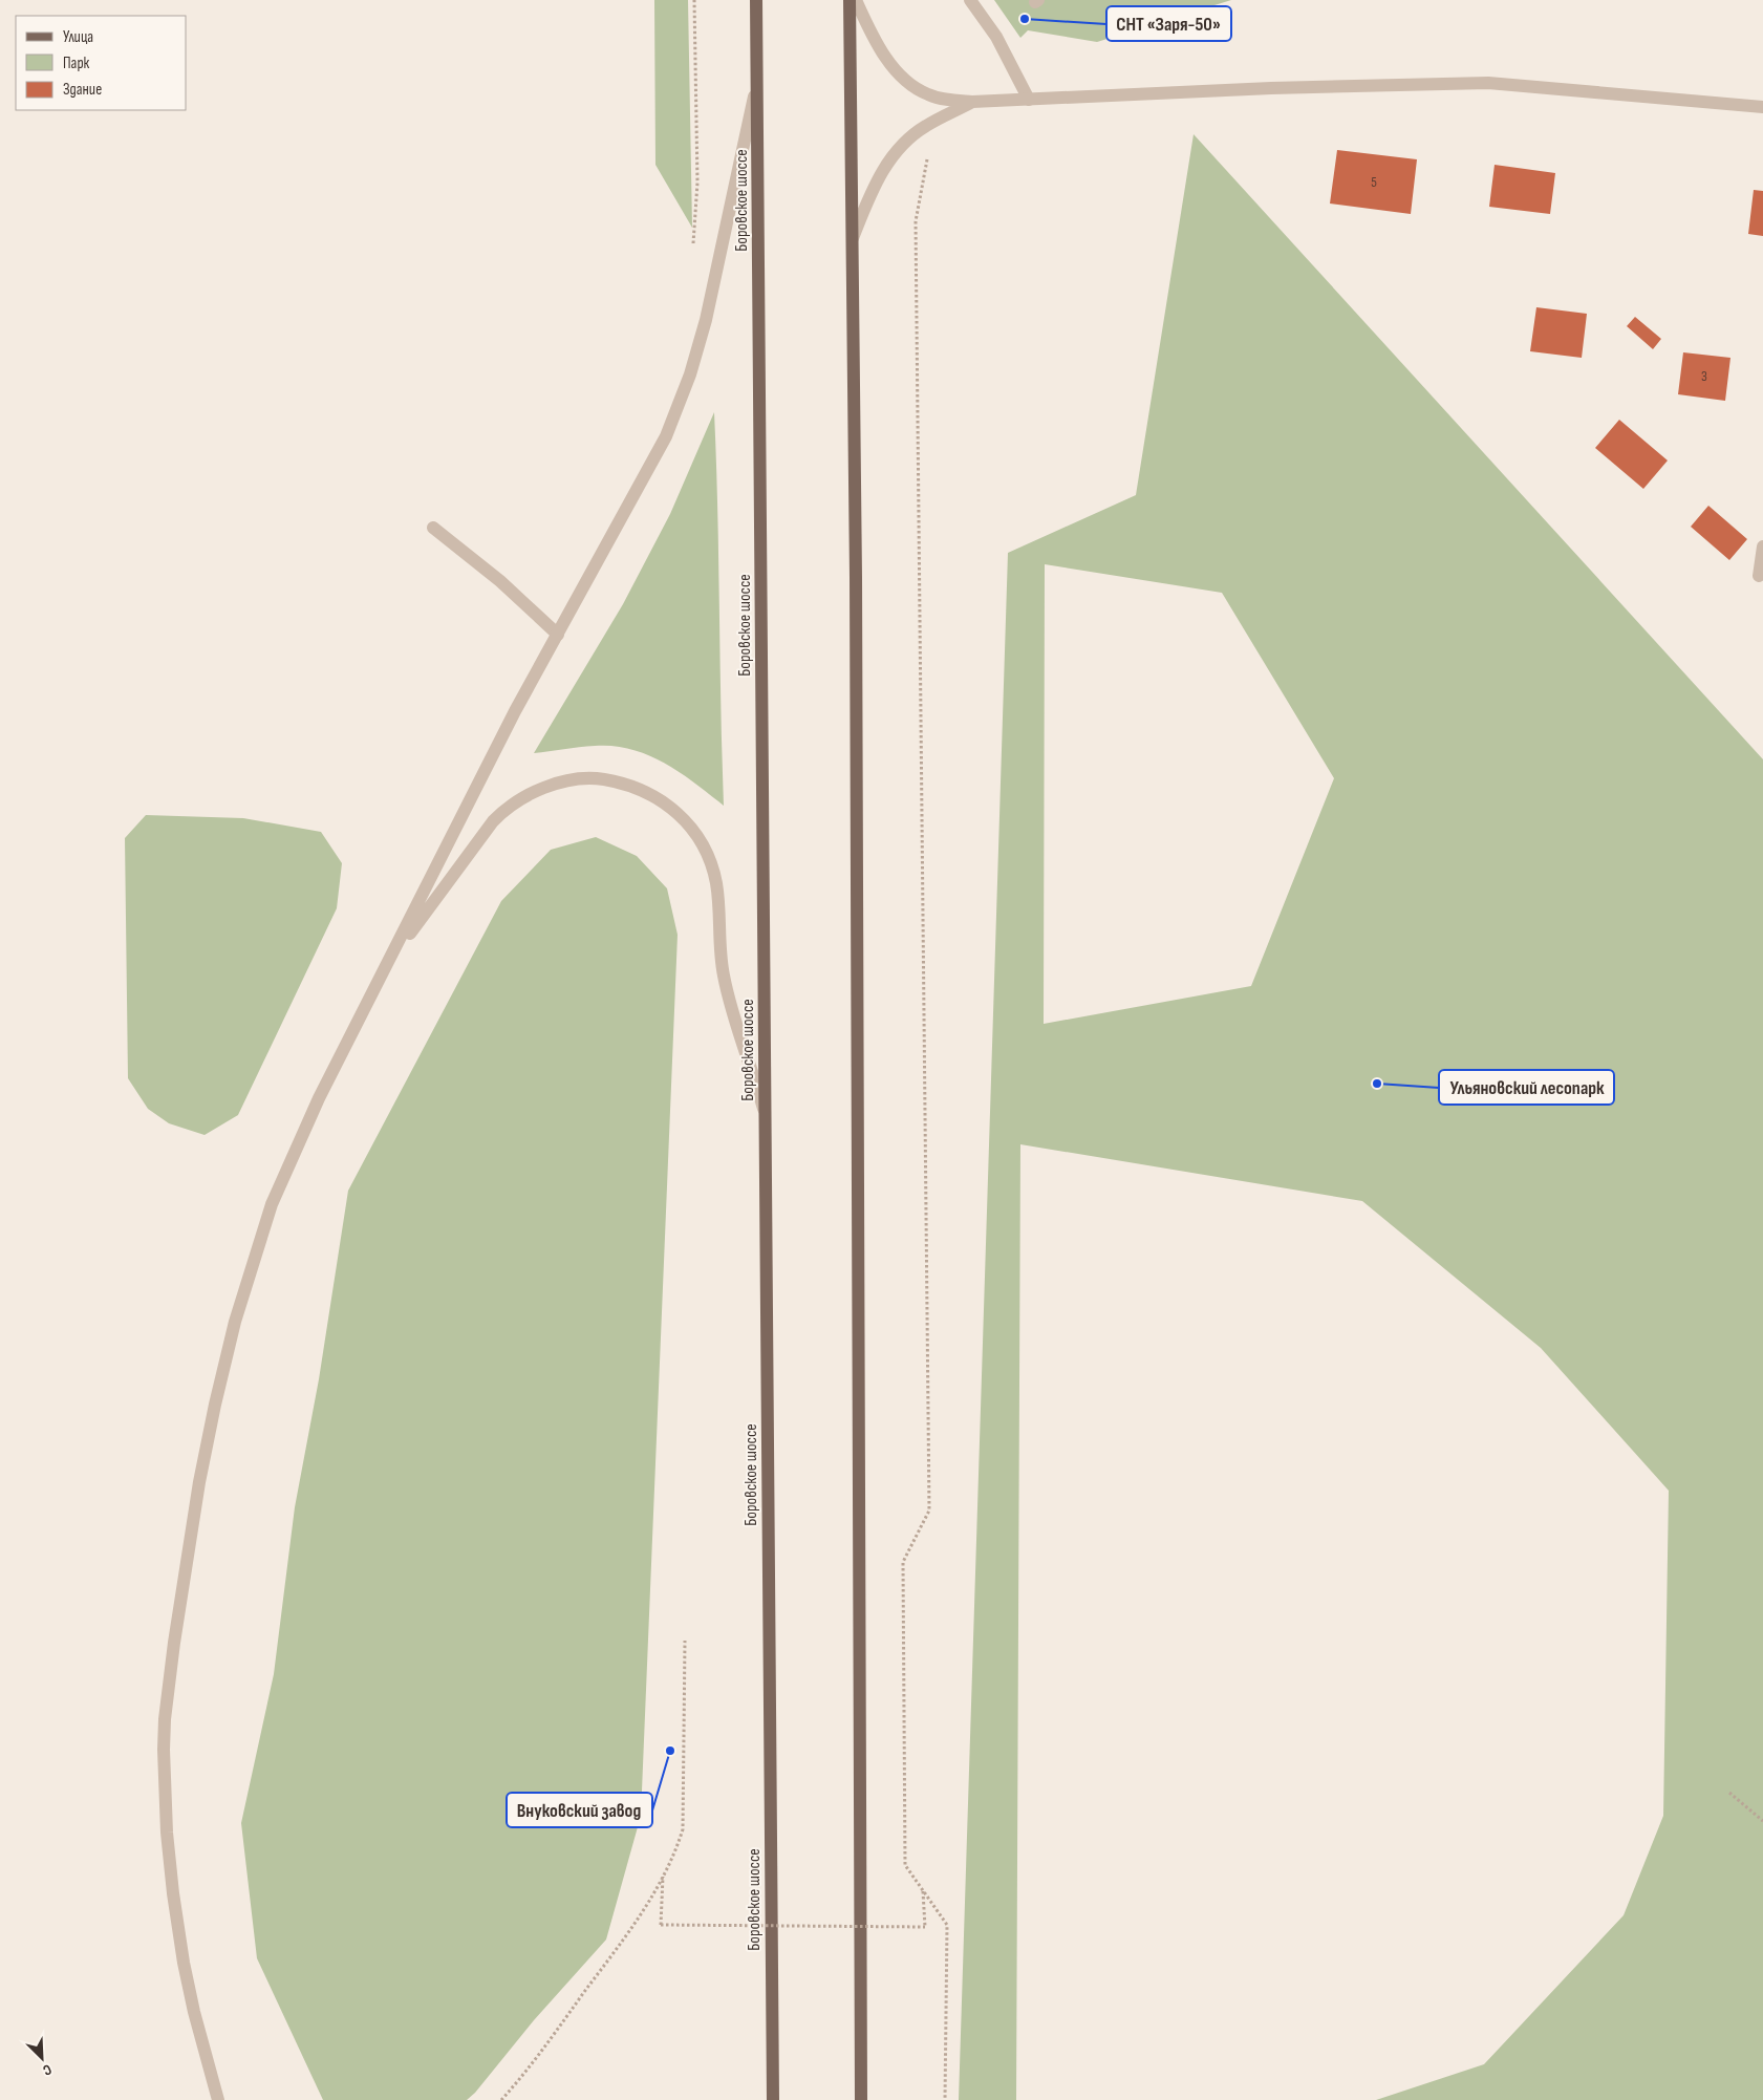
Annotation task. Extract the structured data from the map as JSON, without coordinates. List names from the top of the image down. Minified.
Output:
{"streets":{"main road":["Боровское шоссе"]},"places":["СНТ «Заря-50»","Ульяновский лесопарк","Внуковский завод"],"house_numbers":["5","3"],"legend":["Улица","Парк","Здание"],"north":"bottom right"}
